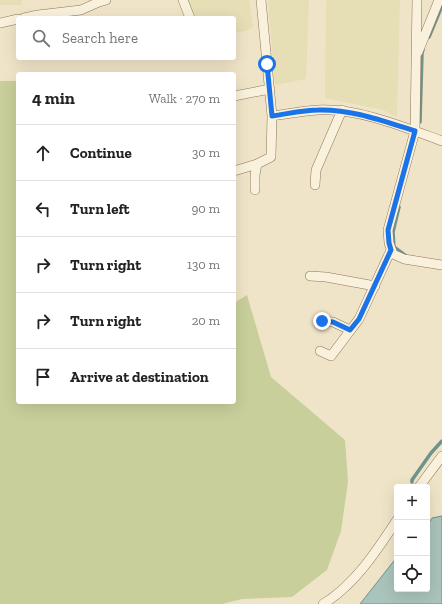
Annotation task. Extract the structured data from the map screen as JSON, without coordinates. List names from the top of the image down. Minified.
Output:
{"page":{"search":"Search here","heading":["4 min","Walk · 270 m"],"list":[["Continue","30 m"],["Turn left","90 m"],["Turn right","130 m"],["Turn right","20 m"],"Arrive at destination"],"map_buttons":["+","−"]}}
